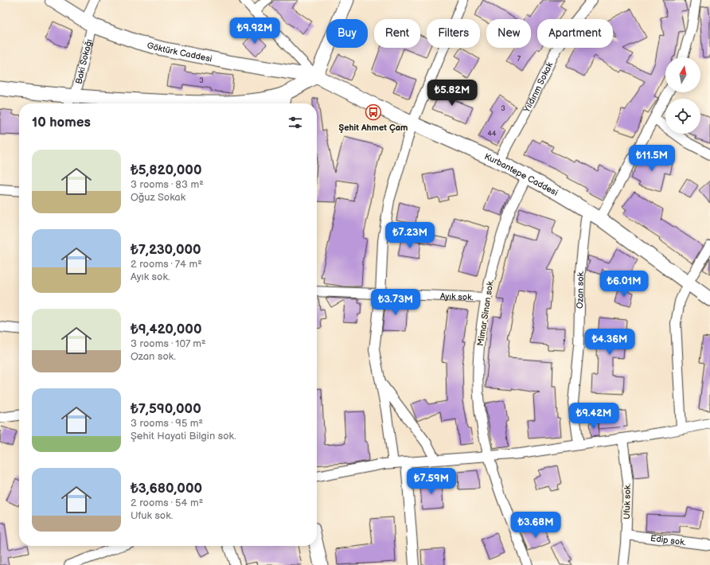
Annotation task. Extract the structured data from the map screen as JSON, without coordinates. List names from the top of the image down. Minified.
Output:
{"streets":{"street":["Göktürk Caddesi","Baki Sokağı","Yıldırım Sokak","Kurbantepe Caddesi","Ozan sok.","Ayık sok.","Mimar Sinan sok.","Ufuk sok.","Edip sok."]},"crossings":[["Göktürk Caddesi","Baki Sokağı"],["Göktürk Caddesi","Kurbantepe Caddesi"],["Yıldırım Sokak","Kurbantepe Caddesi"],["Kurbantepe Caddesi","Ozan sok."],["Kurbantepe Caddesi","Mimar Sinan sok."],["Ayık sok.","Mimar Sinan sok."],["Ufuk sok.","Edip sok."]],"places":{"bus stop":["Şehit Ahmet Çam"]},"house_numbers":["7","3","3","44"],"north":"top","page":{"price":["₺9.92M","₺5.82M","₺11.5M","₺7.23M","₺6.01M","₺3.73M","₺4.36M","₺9.42M","₺7.59M","₺3.68M"],"chip":["Buy","Rent","Filters","New","Apartment"],"heading":"10 homes","list":[{"name":"₺5,820,000","note":"3 rooms · 83 m² · Oğuz Sokak"},{"name":"₺7,230,000","note":"2 rooms · 74 m² · Ayık sok."},{"name":"₺9,420,000","note":"3 rooms · 107 m² · Ozan sok."},{"name":"₺7,590,000","note":"3 rooms · 95 m² · Şehit Hayati Bilgin sok."},{"name":"₺3,680,000","note":"2 rooms · 54 m² · Ufuk sok."}]}}
